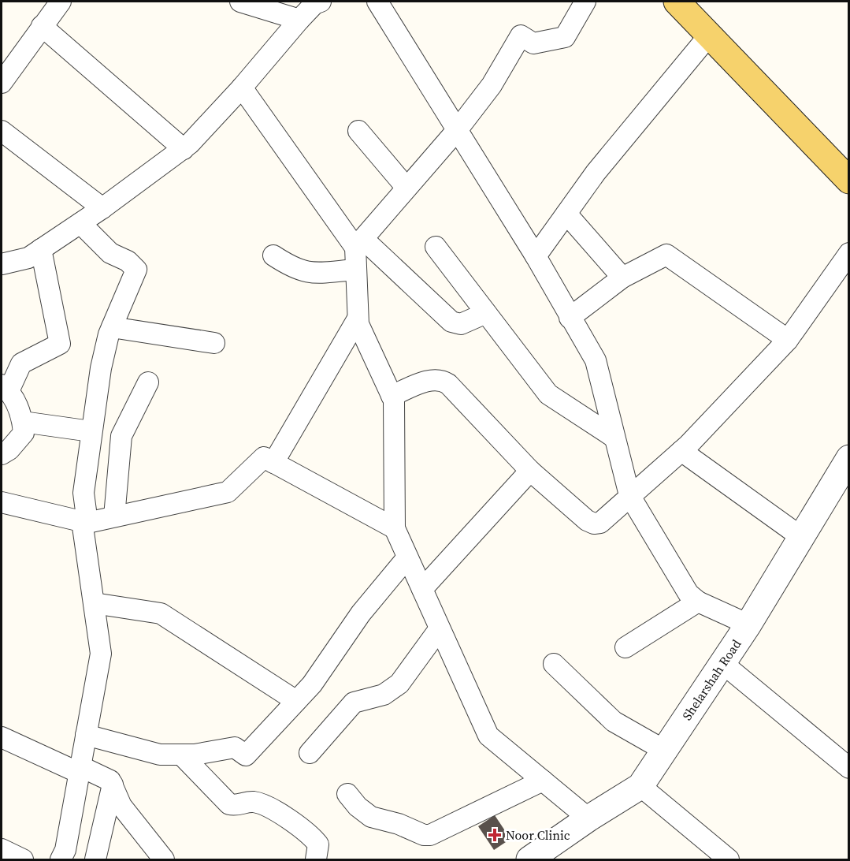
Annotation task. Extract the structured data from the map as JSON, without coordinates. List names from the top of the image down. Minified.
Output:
{"streets":{"street":["Shelarshah Road"]},"places":{"health":["Noor Clinic"]}}
